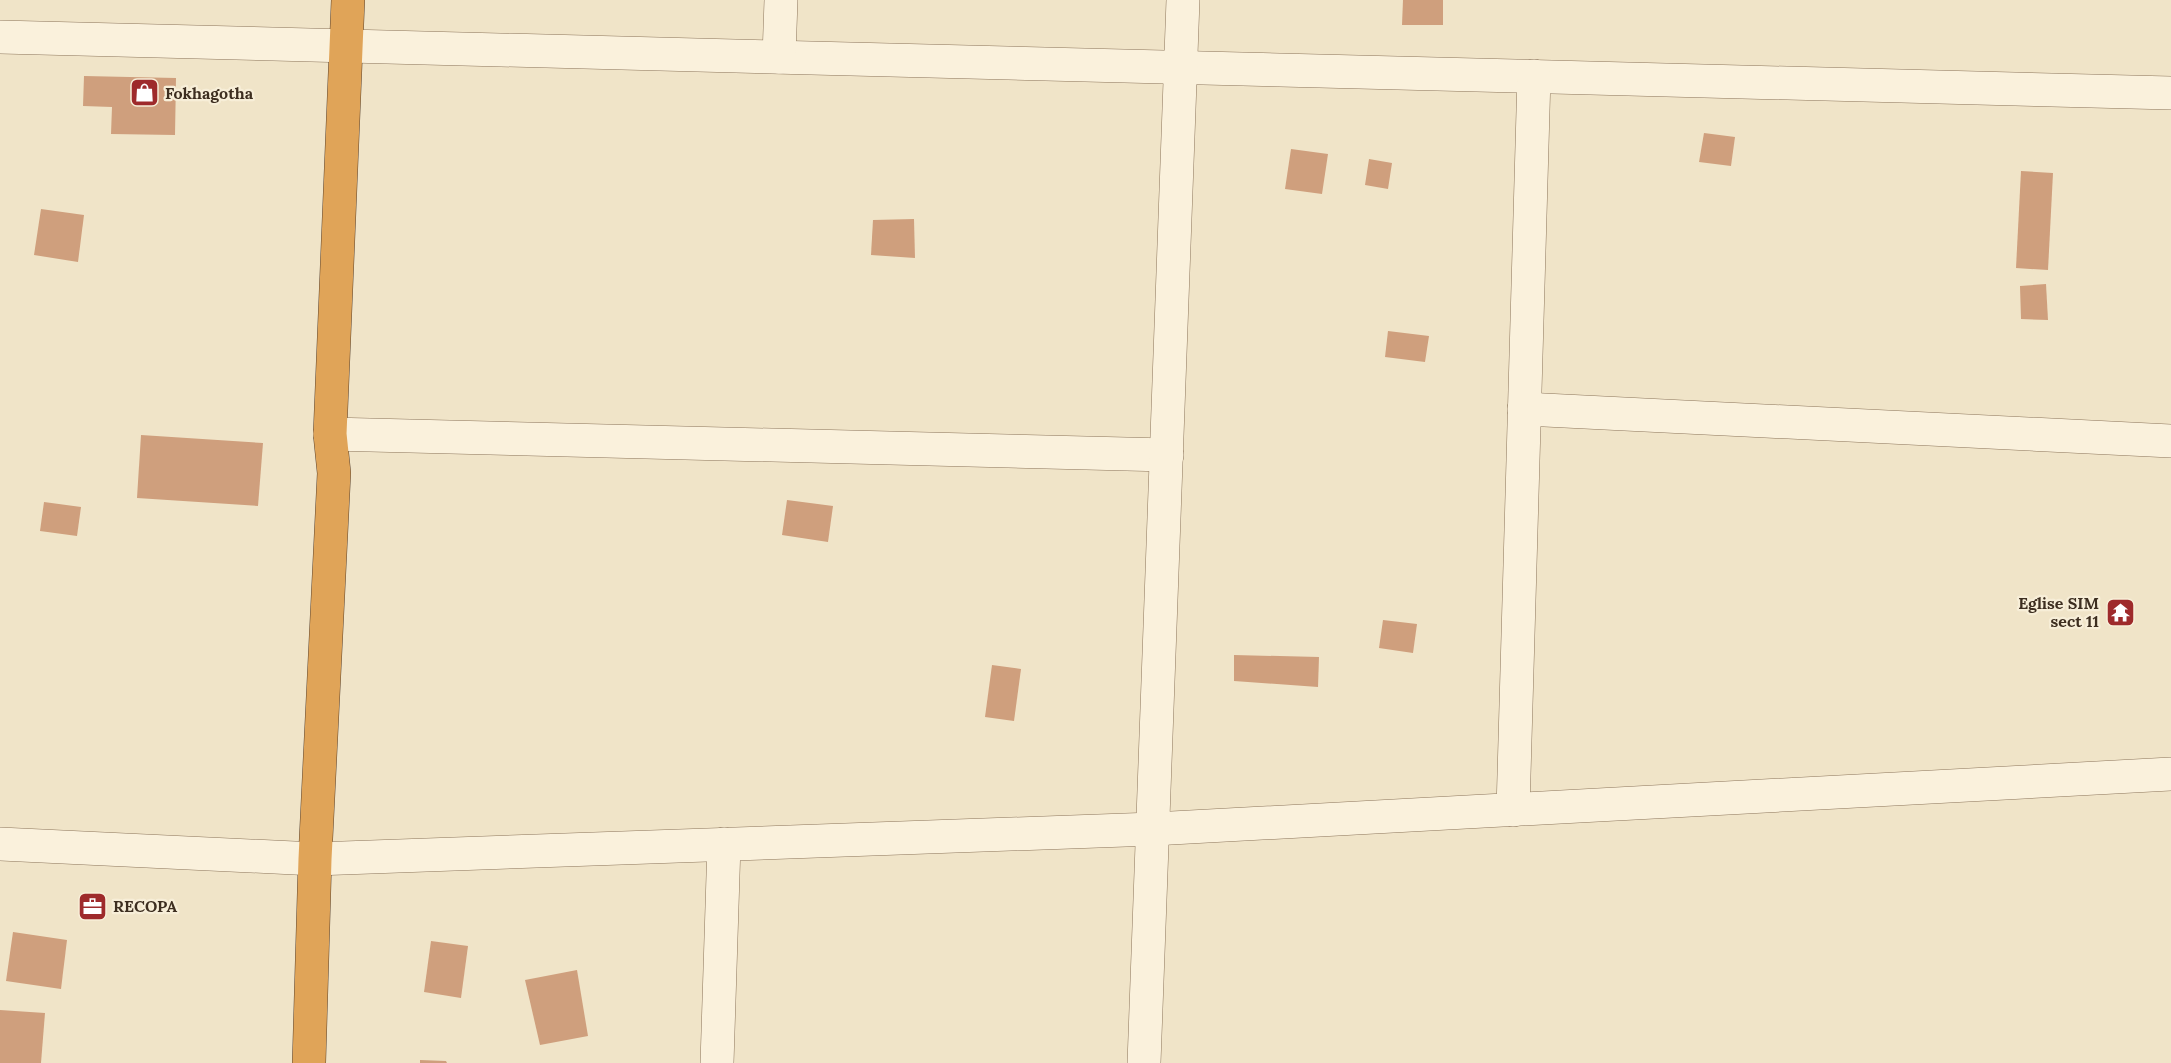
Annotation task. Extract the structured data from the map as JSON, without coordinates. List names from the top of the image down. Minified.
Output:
{"places":{"shop":["Fokhagotha"],"temple":["Eglise SIM sect 11"],"office":["RECOPA"]}}
